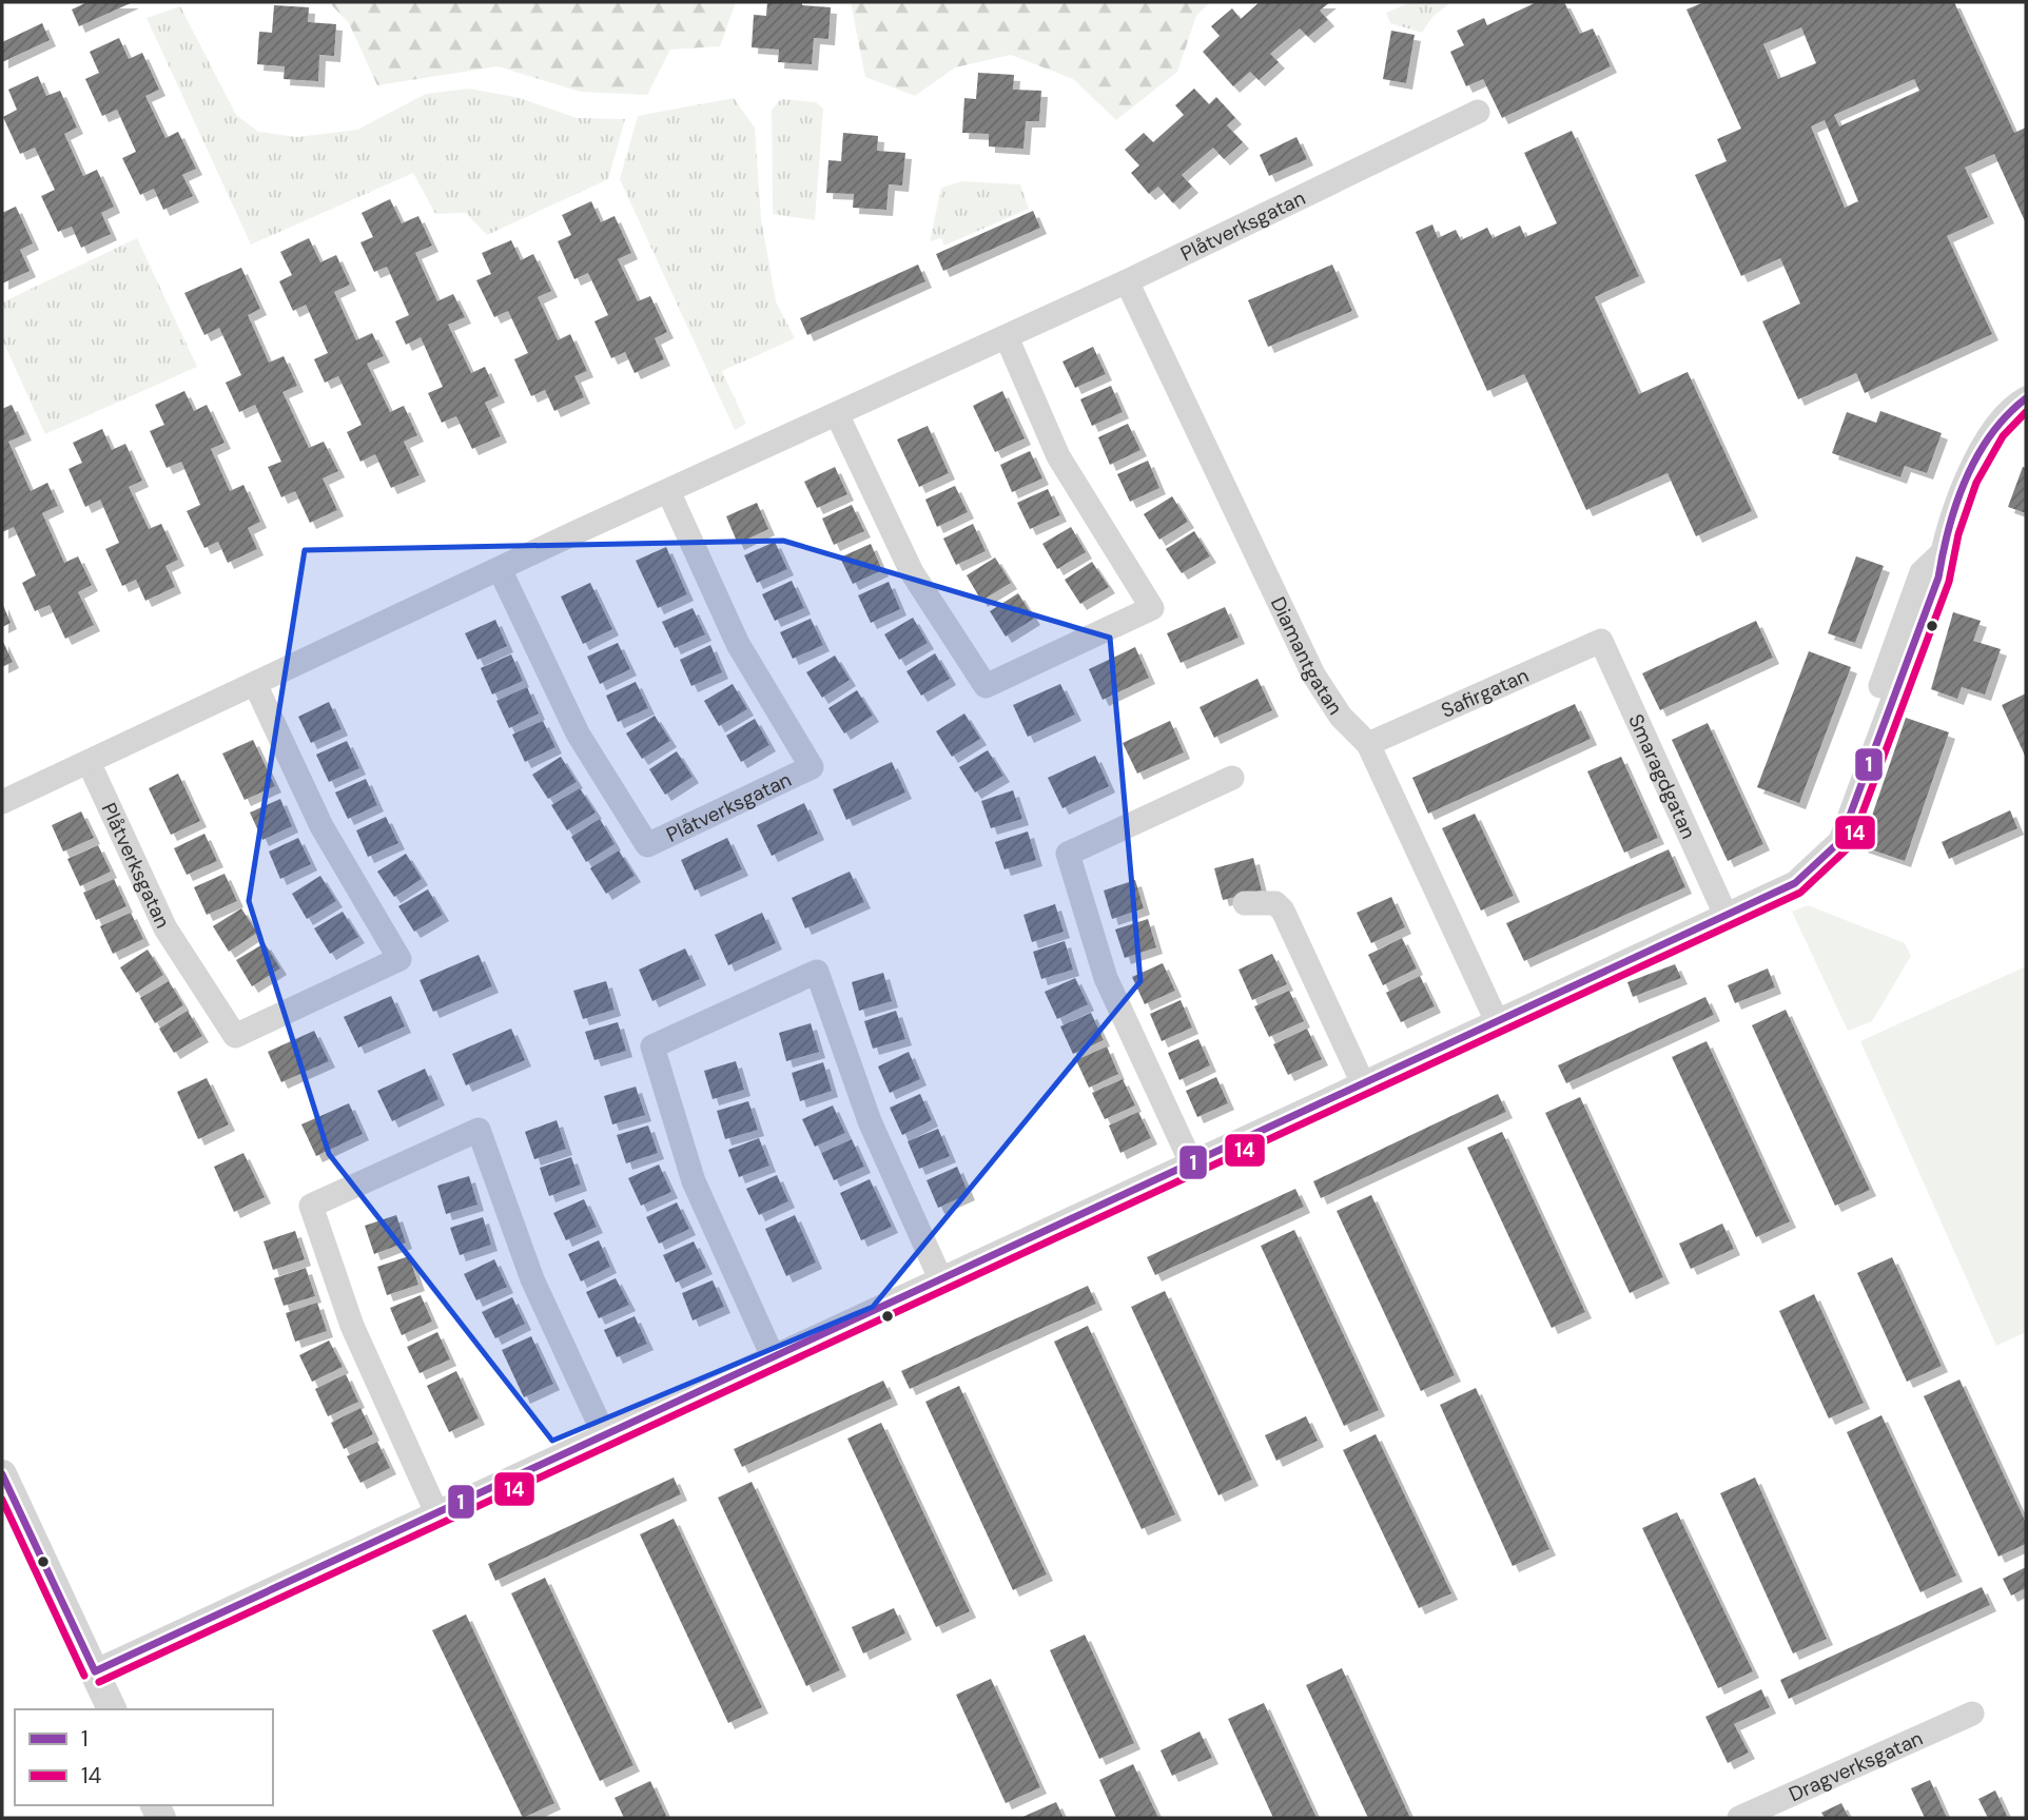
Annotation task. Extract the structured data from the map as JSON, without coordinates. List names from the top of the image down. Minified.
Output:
{"streets":{"street":["Plåtverksgatan","Diamantgatan","Safirgatan","Smaragdgatan","Dragverksgatan"]},"crossings":[["Plåtverksgatan","Diamantgatan"],["Diamantgatan","Safirgatan"],["Safirgatan","Smaragdgatan"]],"lines":["transit line 1","transit line 14"],"legend":["1","14"]}
